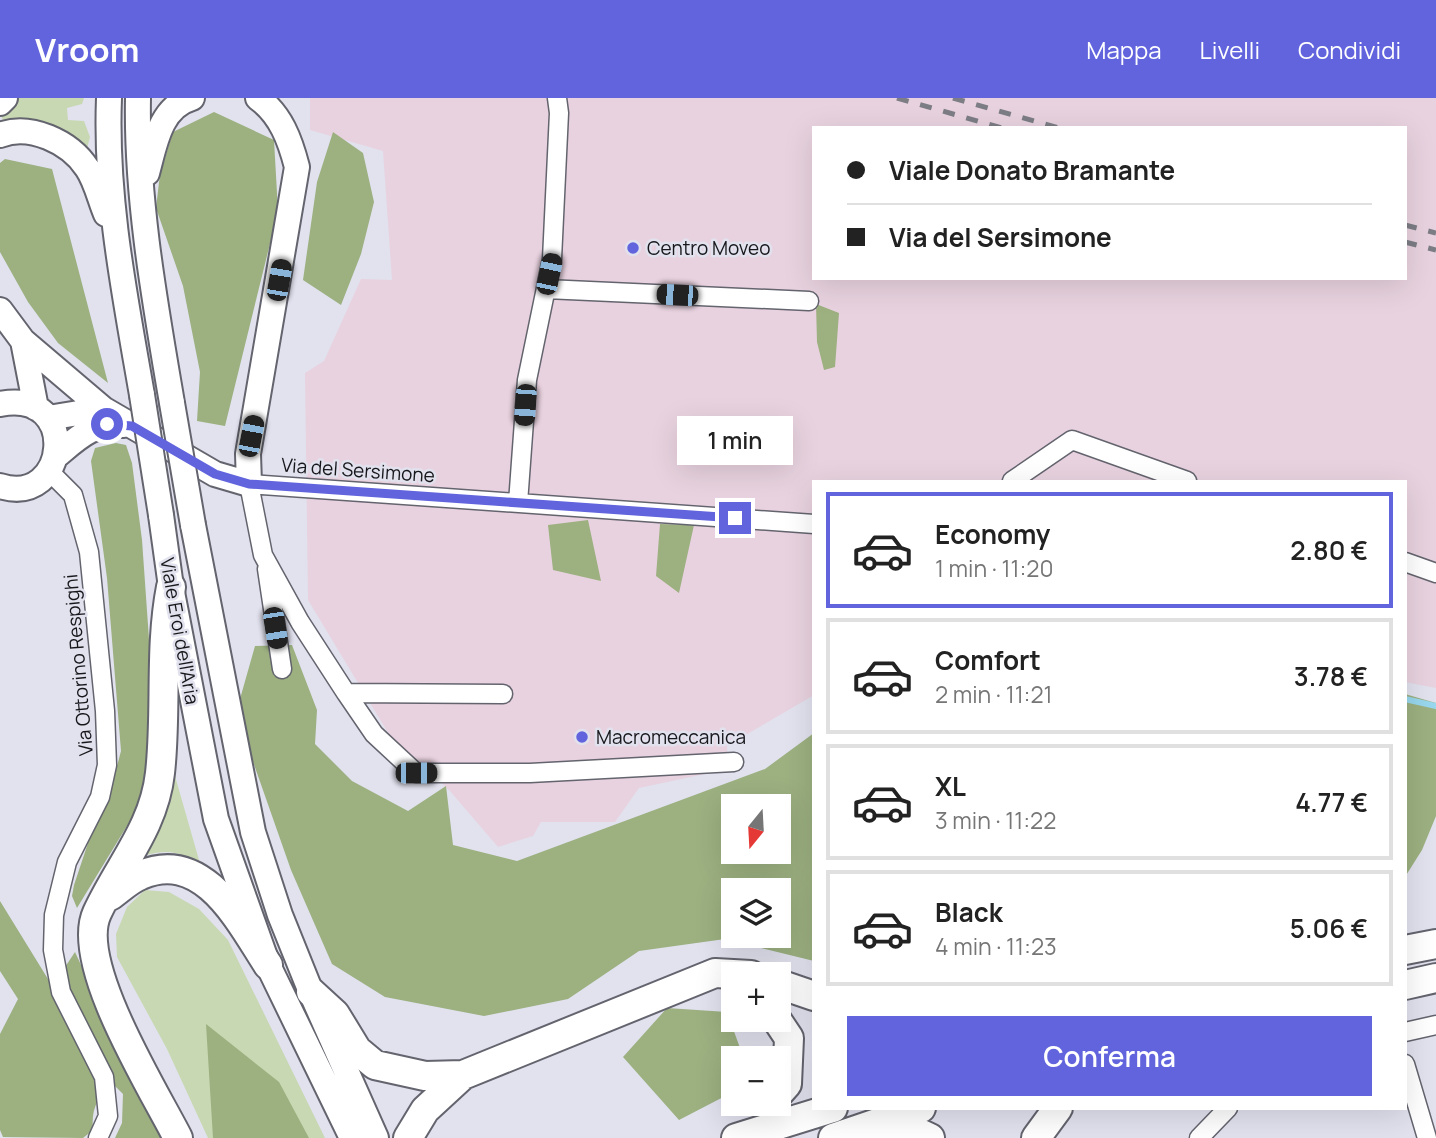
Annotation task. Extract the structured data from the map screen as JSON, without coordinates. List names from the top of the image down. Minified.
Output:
{"streets":{"main road":["Viale Eroi dell'Aria"],"street":["Via del Sersimone","Via Ottorino Respighi"]},"places":["Centro Moveo","Macromeccanica"],"north":"bottom","page":{"header":"Vroom","nav":["Mappa","Livelli","Condividi"],"banner":["Viale Donato Bramante","Via del Sersimone"],"bubble":"1 min","list":[{"name":"Economy","note":"1 min · 11:20","value":"2.80 €"},{"name":"Comfort","note":"2 min · 11:21","value":"3.78 €"},{"name":"XL","note":"3 min · 11:22","value":"4.77 €"},{"name":"Black","note":"4 min · 11:23","value":"5.06 €"}],"map_buttons":["+","−"],"buttons":"Conferma"}}
